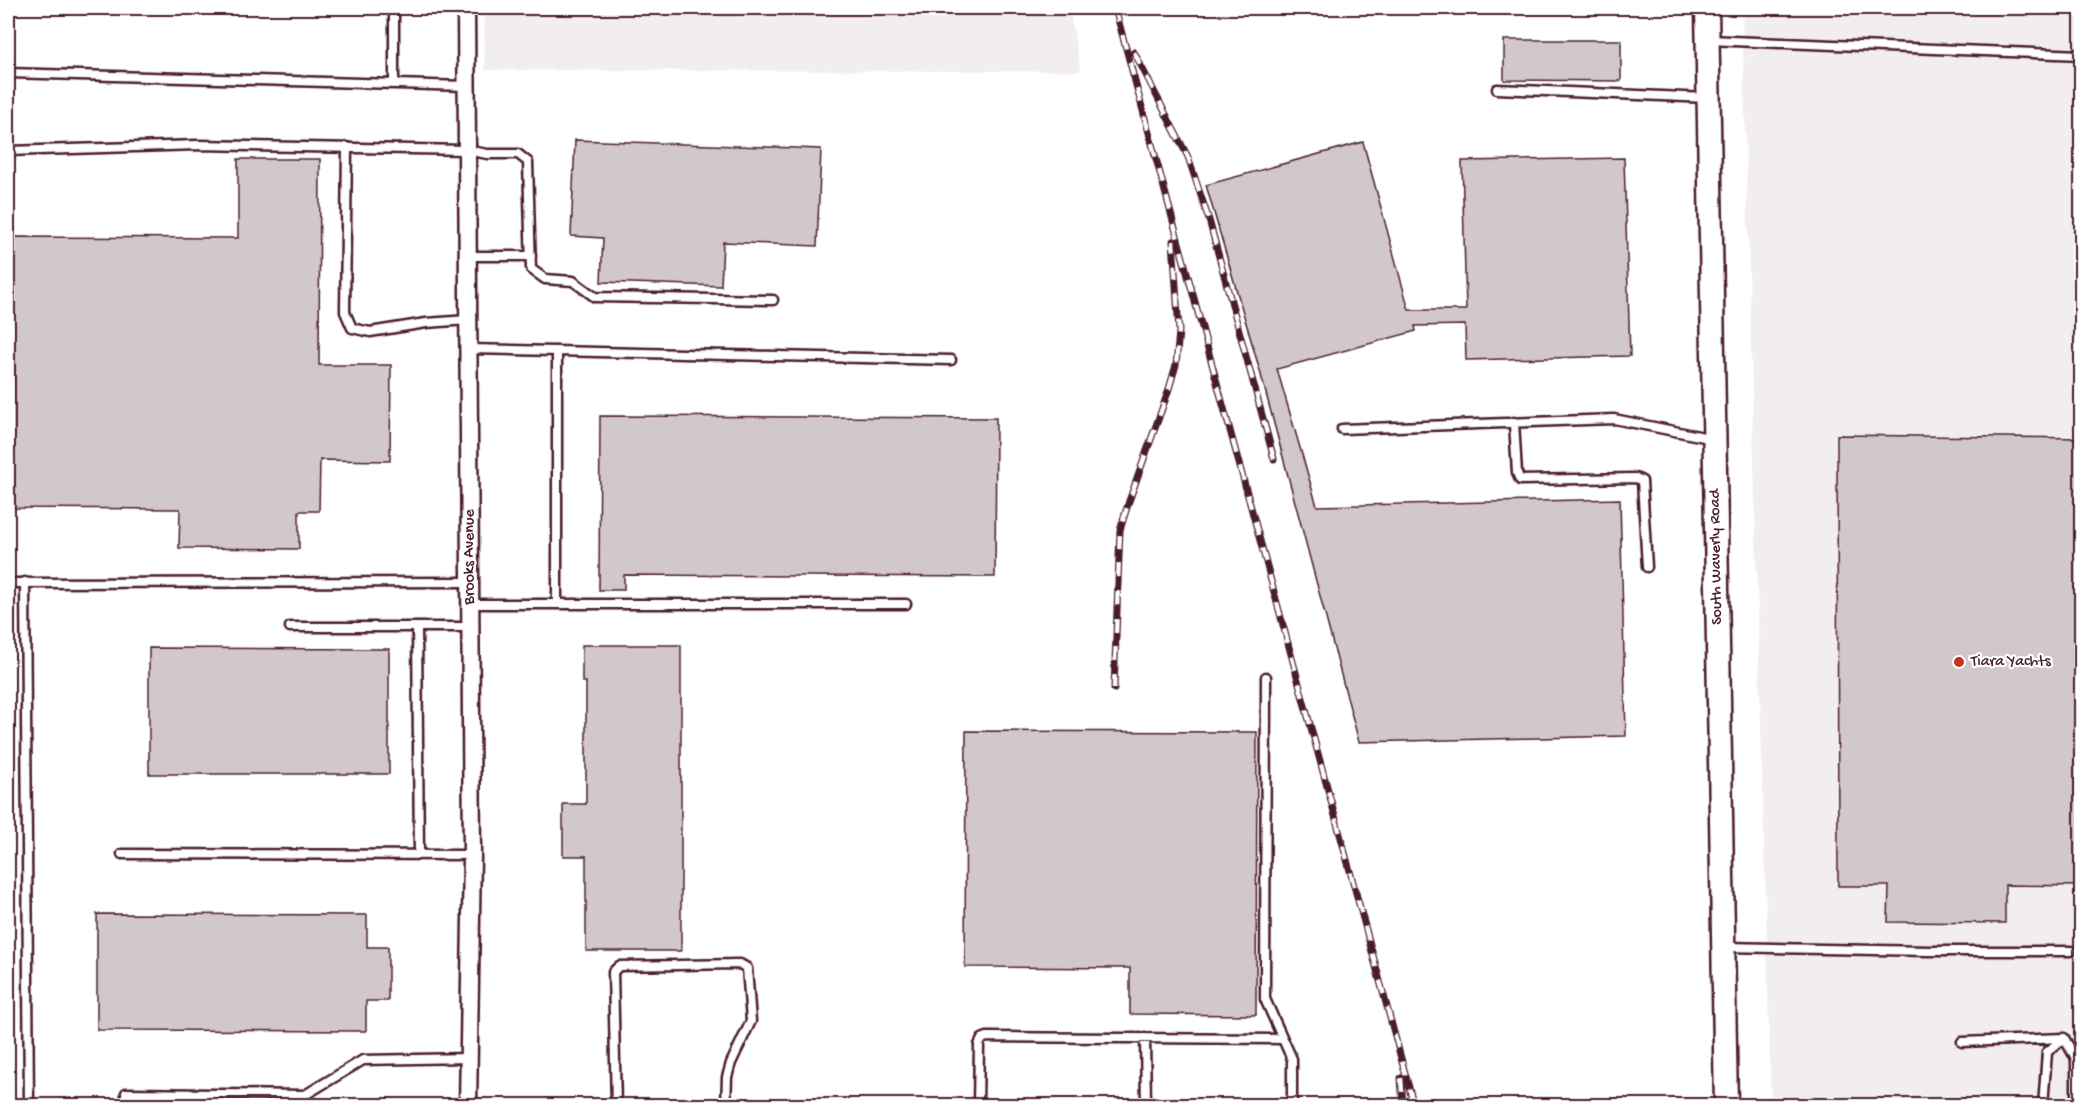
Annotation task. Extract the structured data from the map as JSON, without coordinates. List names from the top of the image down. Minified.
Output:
{"streets":{"main road":["South Waverly Road"],"street":["Brooks Avenue"]},"places":["Tiara Yachts"]}
